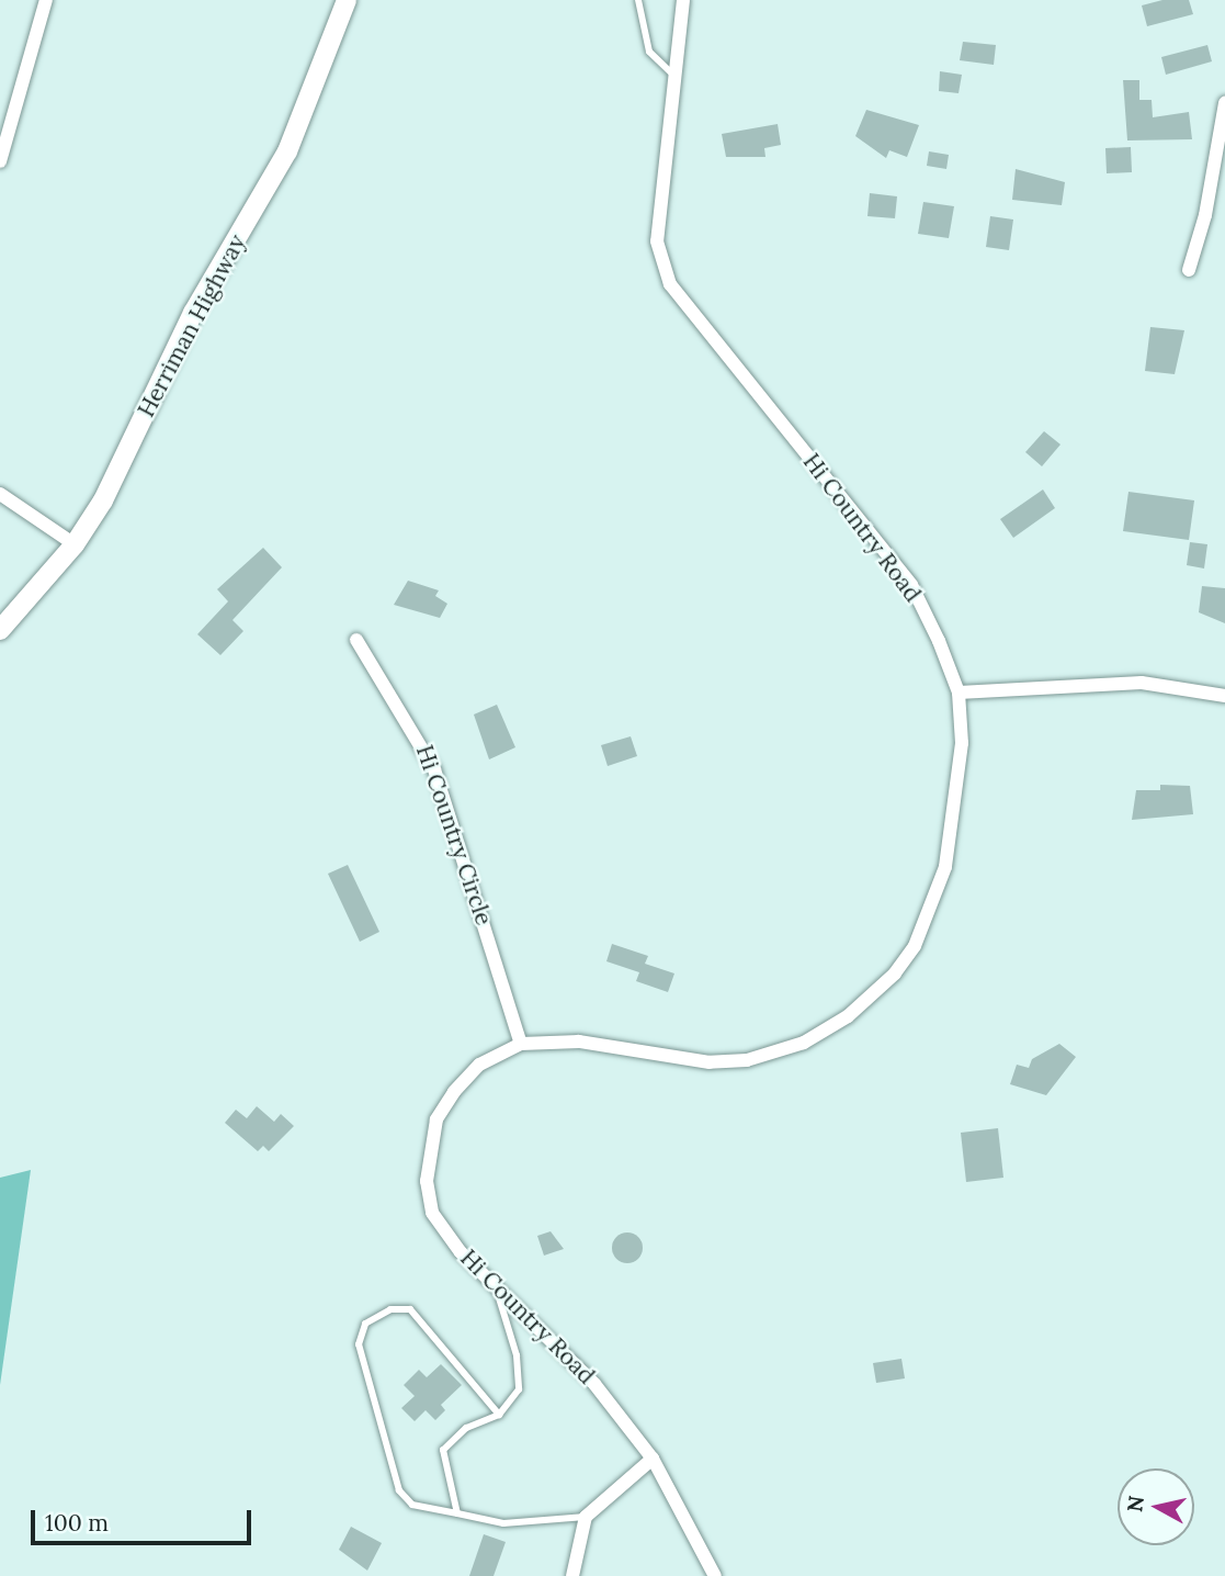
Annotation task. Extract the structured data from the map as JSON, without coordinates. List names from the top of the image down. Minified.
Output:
{"streets":{"main road":["Herriman Highway"],"street":["Hi Country Road","Hi Country Circle"]},"crossings":[["Hi Country Road","Hi Country Circle"]],"scale_bar":"100 m","north":"left"}
